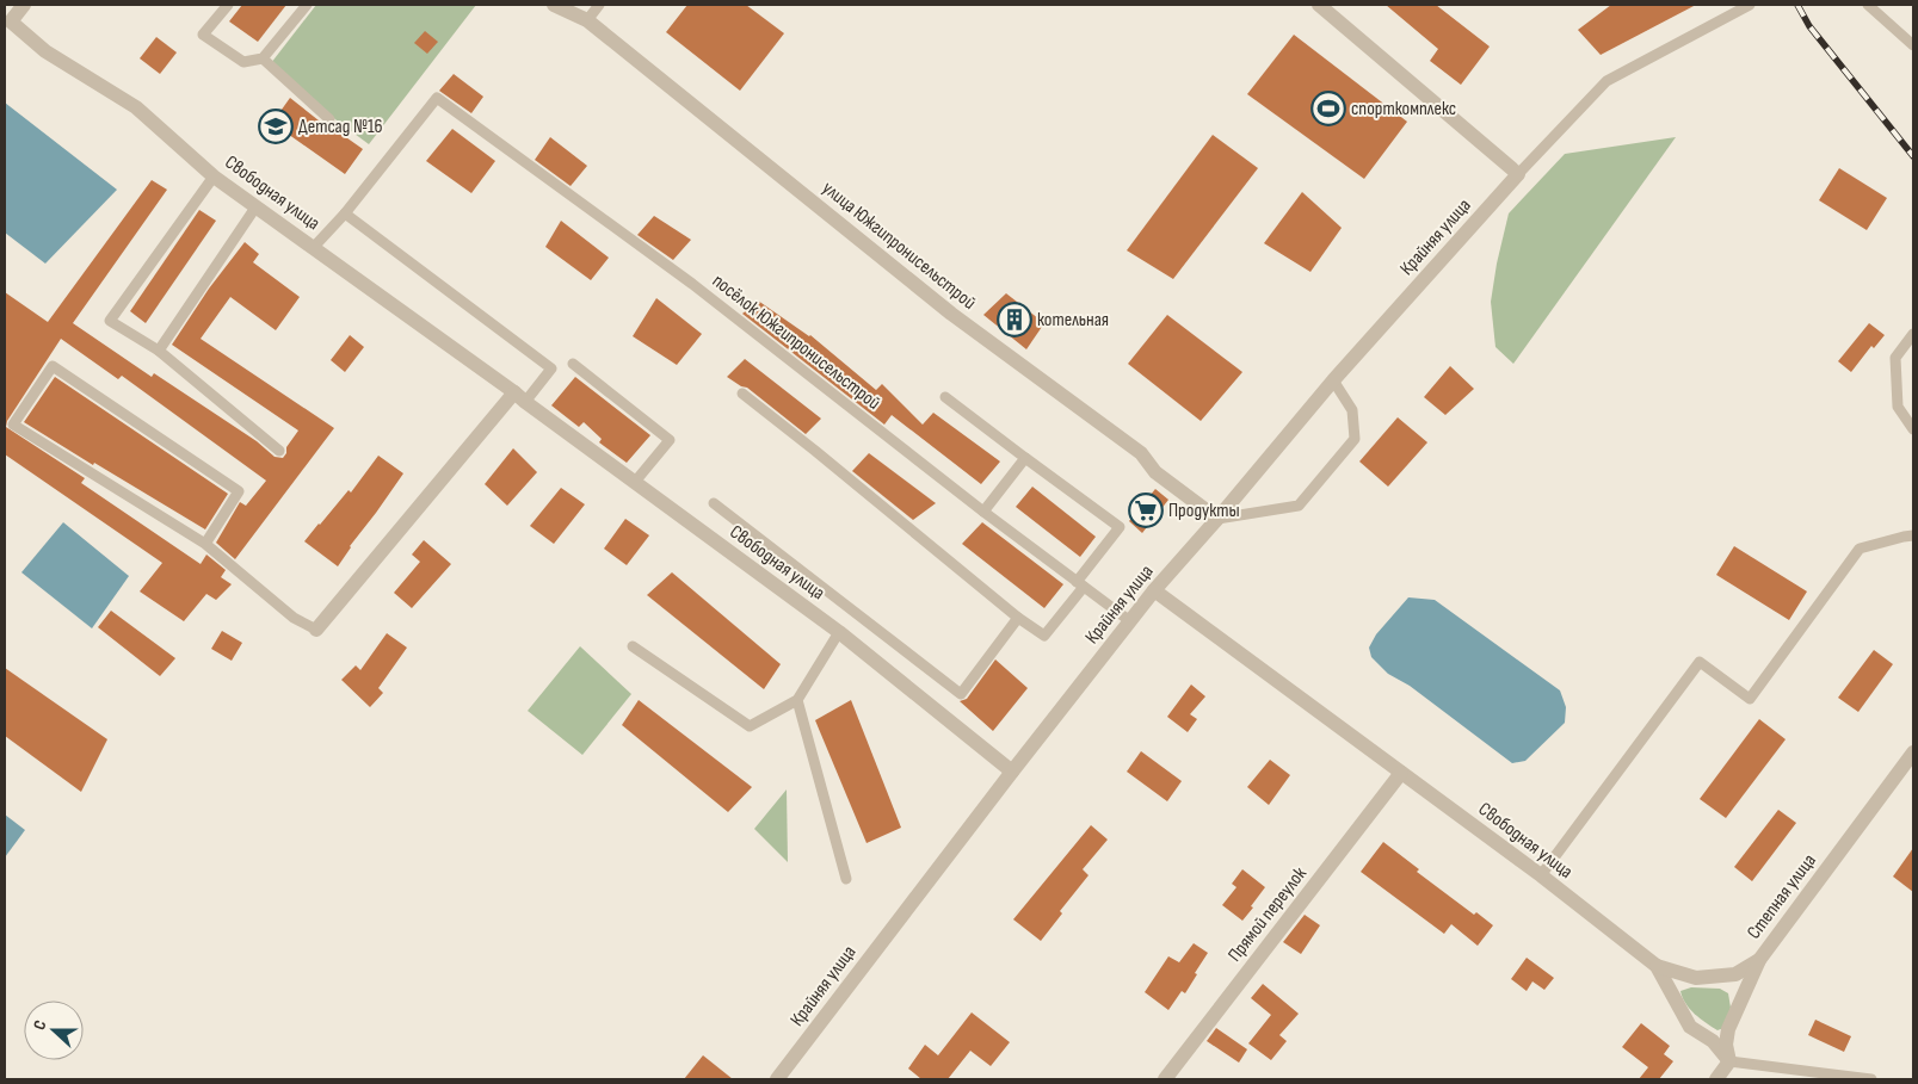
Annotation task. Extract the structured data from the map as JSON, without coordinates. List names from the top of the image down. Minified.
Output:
{"streets":{"street":["Свободная улица","Крайняя улица","улица Южгипронисельстрой","Степная улица","Прямой переулок"],"lane":["посёлок Южгипронисельстрой"]},"crossings":[["Свободная улица","Крайняя улица"],["Свободная улица","Степная улица"],["Свободная улица","Прямой переулок"],["Крайняя улица","улица Южгипронисельстрой"],["Крайняя улица","посёлок Южгипронисельстрой"]],"places":{"sports":["спорткомплекс"],"school or university":["Детсад №16"],"building":["котельная"],"supermarket":["Продукты"]},"north":"left"}
